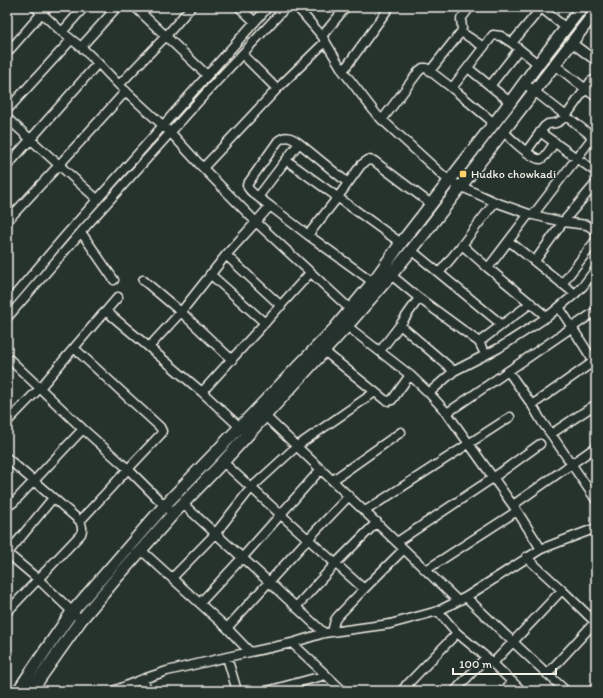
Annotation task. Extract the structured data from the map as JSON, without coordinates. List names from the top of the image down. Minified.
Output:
{"places":{"transit":["Hudko chowkadi"]},"scale_bar":"100 m"}
